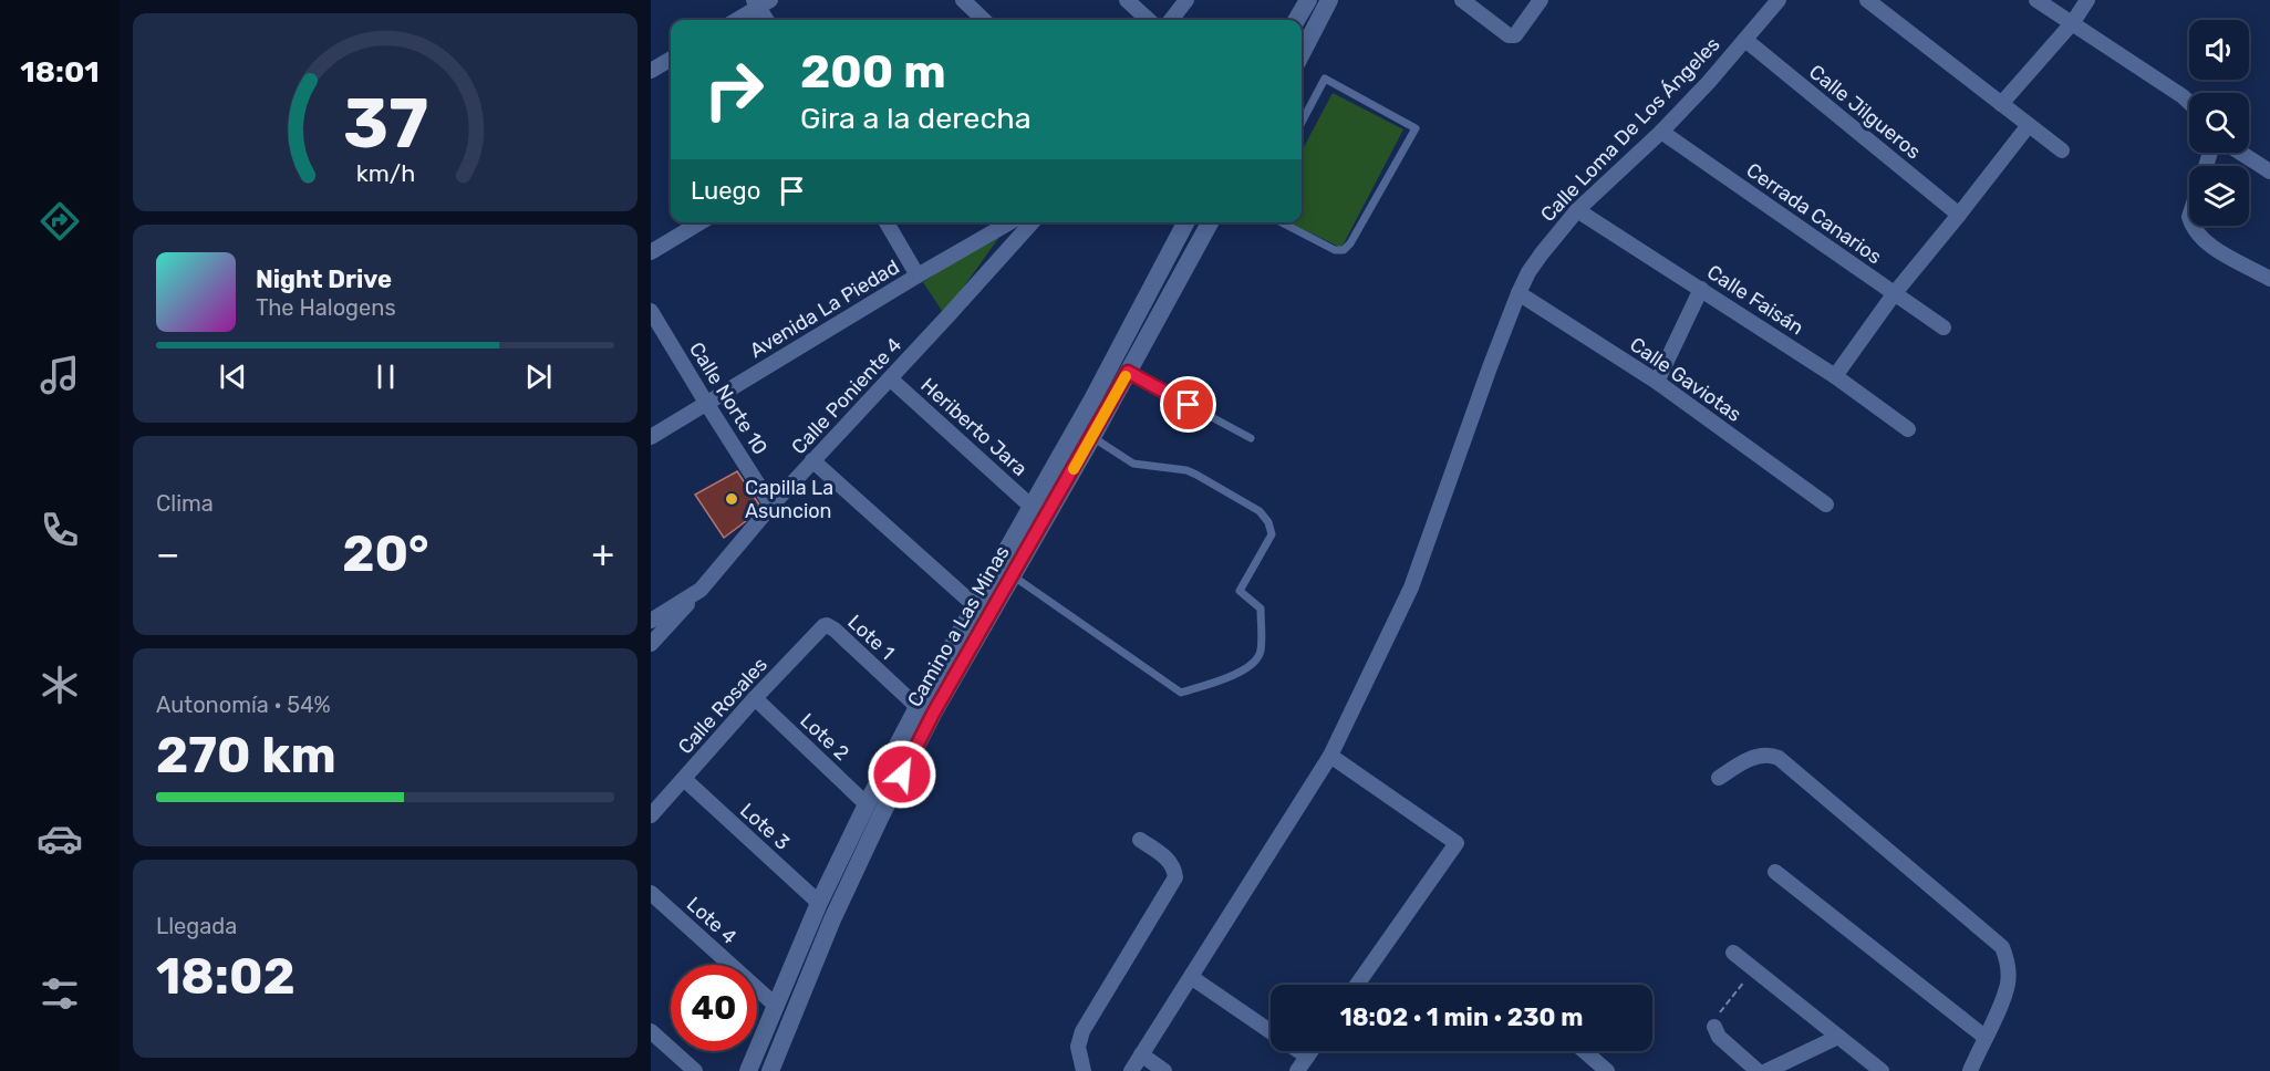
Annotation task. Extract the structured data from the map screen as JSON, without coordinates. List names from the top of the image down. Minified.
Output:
{"streets":{"street":["Calle Jilgueros","Calle Loma De Los Ángeles","Cerrada Canarios","Calle Faisán","Avenida La Piedad","Calle Gaviotas","Calle Poniente 4","Calle Norte 10","Heriberto Jara","Camino a Las Minas","Lote 1","Calle Rosales","Lote 2","Lote 3","Lote 4"]},"crossings":[["Calle Jilgueros","Calle Loma De Los Ángeles"],["Calle Loma De Los Ángeles","Cerrada Canarios"],["Calle Loma De Los Ángeles","Calle Faisán"],["Calle Loma De Los Ángeles","Calle Gaviotas"],["Avenida La Piedad","Calle Norte 10"],["Calle Poniente 4","Calle Norte 10"],["Calle Poniente 4","Heriberto Jara"],["Heriberto Jara","Camino a Las Minas"],["Camino a Las Minas","Lote 1"],["Camino a Las Minas","Lote 2"],["Camino a Las Minas","Lote 3"],["Camino a Las Minas","Lote 4"],["Lote 1","Calle Rosales"],["Calle Rosales","Lote 2"],["Calle Rosales","Lote 3"]],"places":["Capilla La Asuncion"],"page":{"tabs":"18:01","turn":["200 m","Gira a la derecha"],"then":"Luego","song":["Night Drive","The Halogens"],"tile":["Clima",["Autonomía · 54%","270 km"],["Llegada","18:02"]],"heat":["−","20°","+"],"limit":"40","trip":"18:02 · 1 min · 230 m","gauge":["37","km/h"]}}
